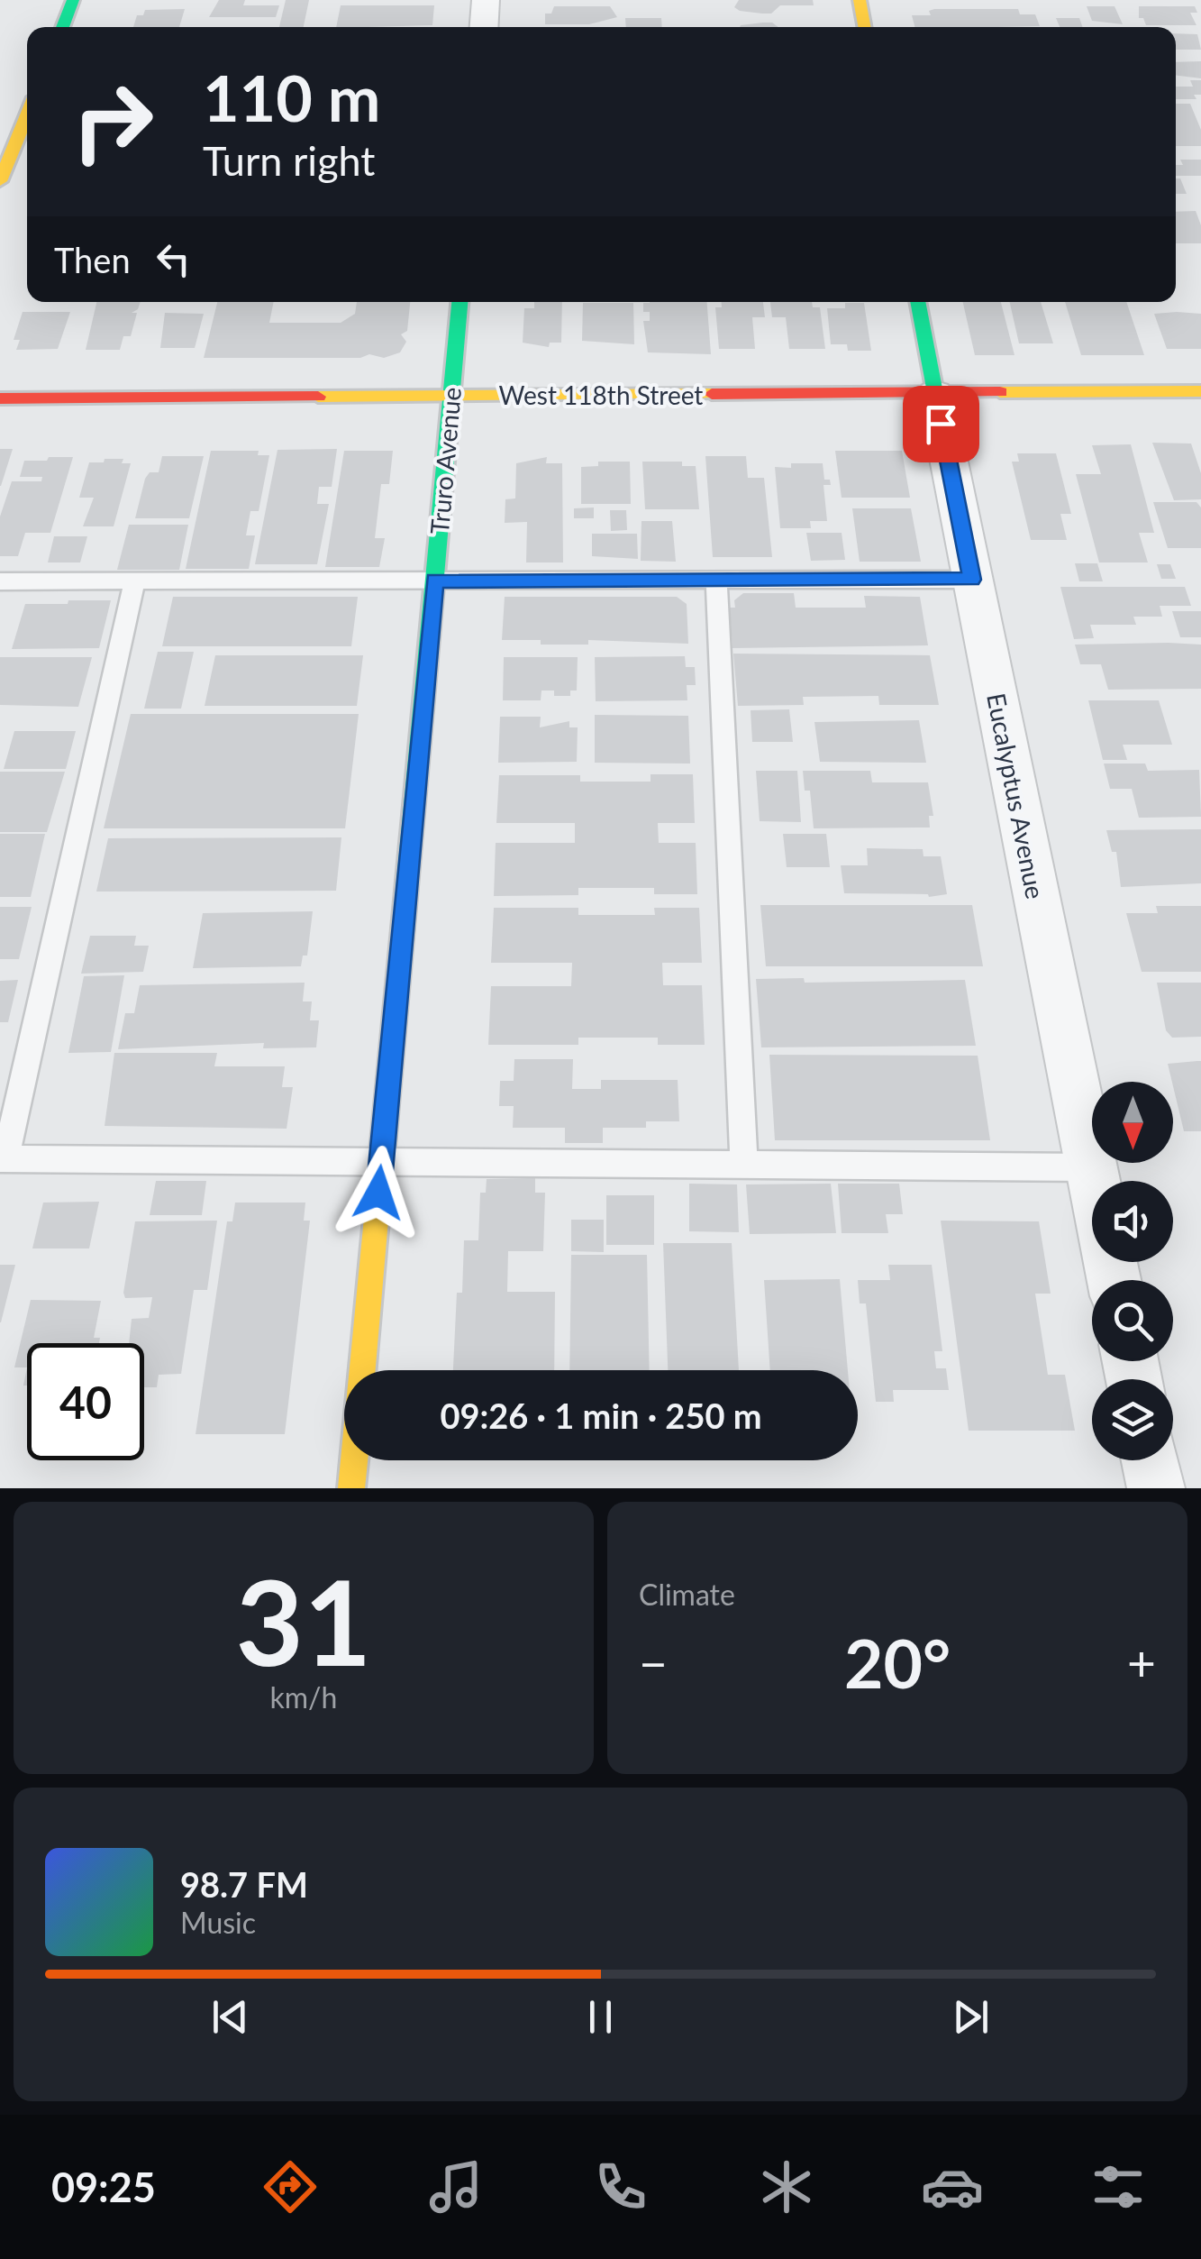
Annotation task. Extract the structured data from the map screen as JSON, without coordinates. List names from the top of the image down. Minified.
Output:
{"streets":{"street":["West 118th Street","Truro Avenue","Eucalyptus Avenue"]},"crossings":[["West 118th Street","Truro Avenue"],["West 118th Street","Eucalyptus Avenue"]],"north":"bottom","page":{"turn":["110 m","Turn right"],"then":"Then","limit":"40","trip":"09:26 · 1 min · 250 m","tile":[["31","km/h"],"Climate"],"heat":["−","20°","+"],"song":["98.7 FM","Music"],"tabs":"09:25"}}
